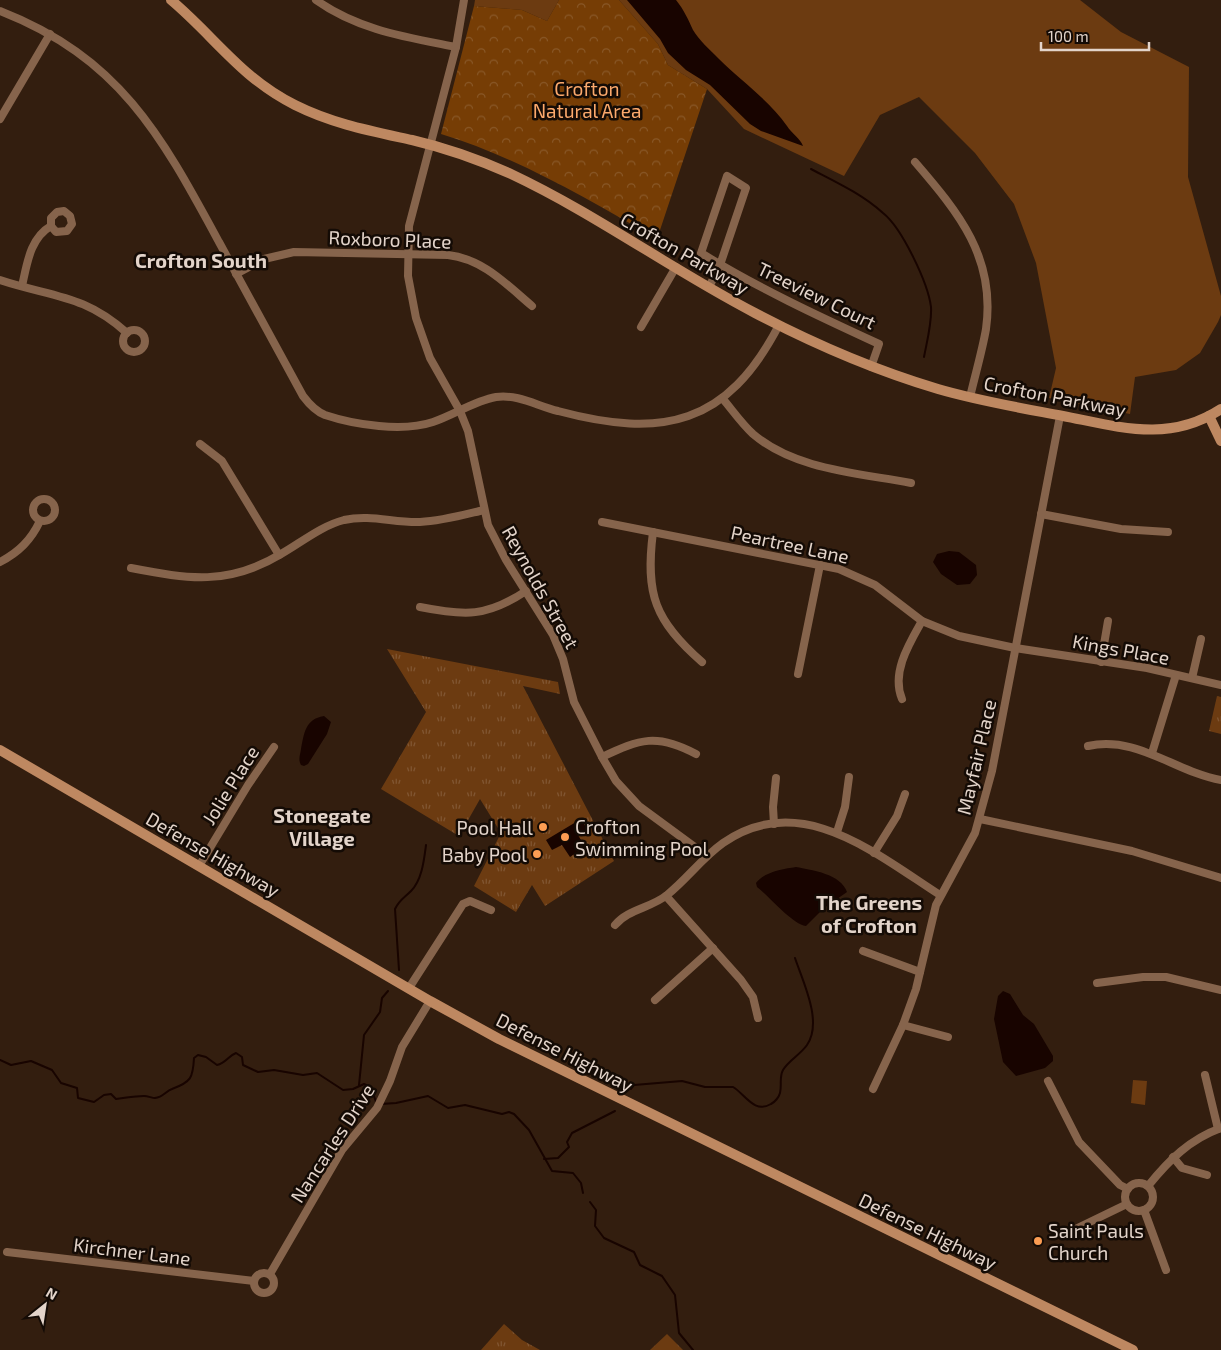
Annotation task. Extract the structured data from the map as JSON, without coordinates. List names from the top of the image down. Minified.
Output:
{"streets":{"main road":["Crofton Parkway","Defense Highway"],"street":["Roxboro Place","Treeview Court","Peartree Lane","Reynolds Street","Kings Place","Mayfair Place","Jolie Place","Nancarles Drive","Kirchner Lane"]},"crossings":[["Roxboro Place","Reynolds Street"],["Crofton Parkway","Treeview Court"],["Crofton Parkway","Reynolds Street"],["Crofton Parkway","Mayfair Place"],["Peartree Lane","Kings Place"],["Peartree Lane","Mayfair Place"],["Kings Place","Mayfair Place"],["Jolie Place","Defense Highway"],["Defense Highway","Nancarles Drive"],["Nancarles Drive","Kirchner Lane"]],"districts":["Crofton South","Stonegate Village","The Greens of Crofton"],"parks":["Crofton Natural Area"],"places":["Pool Hall","Crofton Swimming Pool","Baby Pool","Saint Pauls Church"],"scale_bar":"100 m","north":"top right"}
